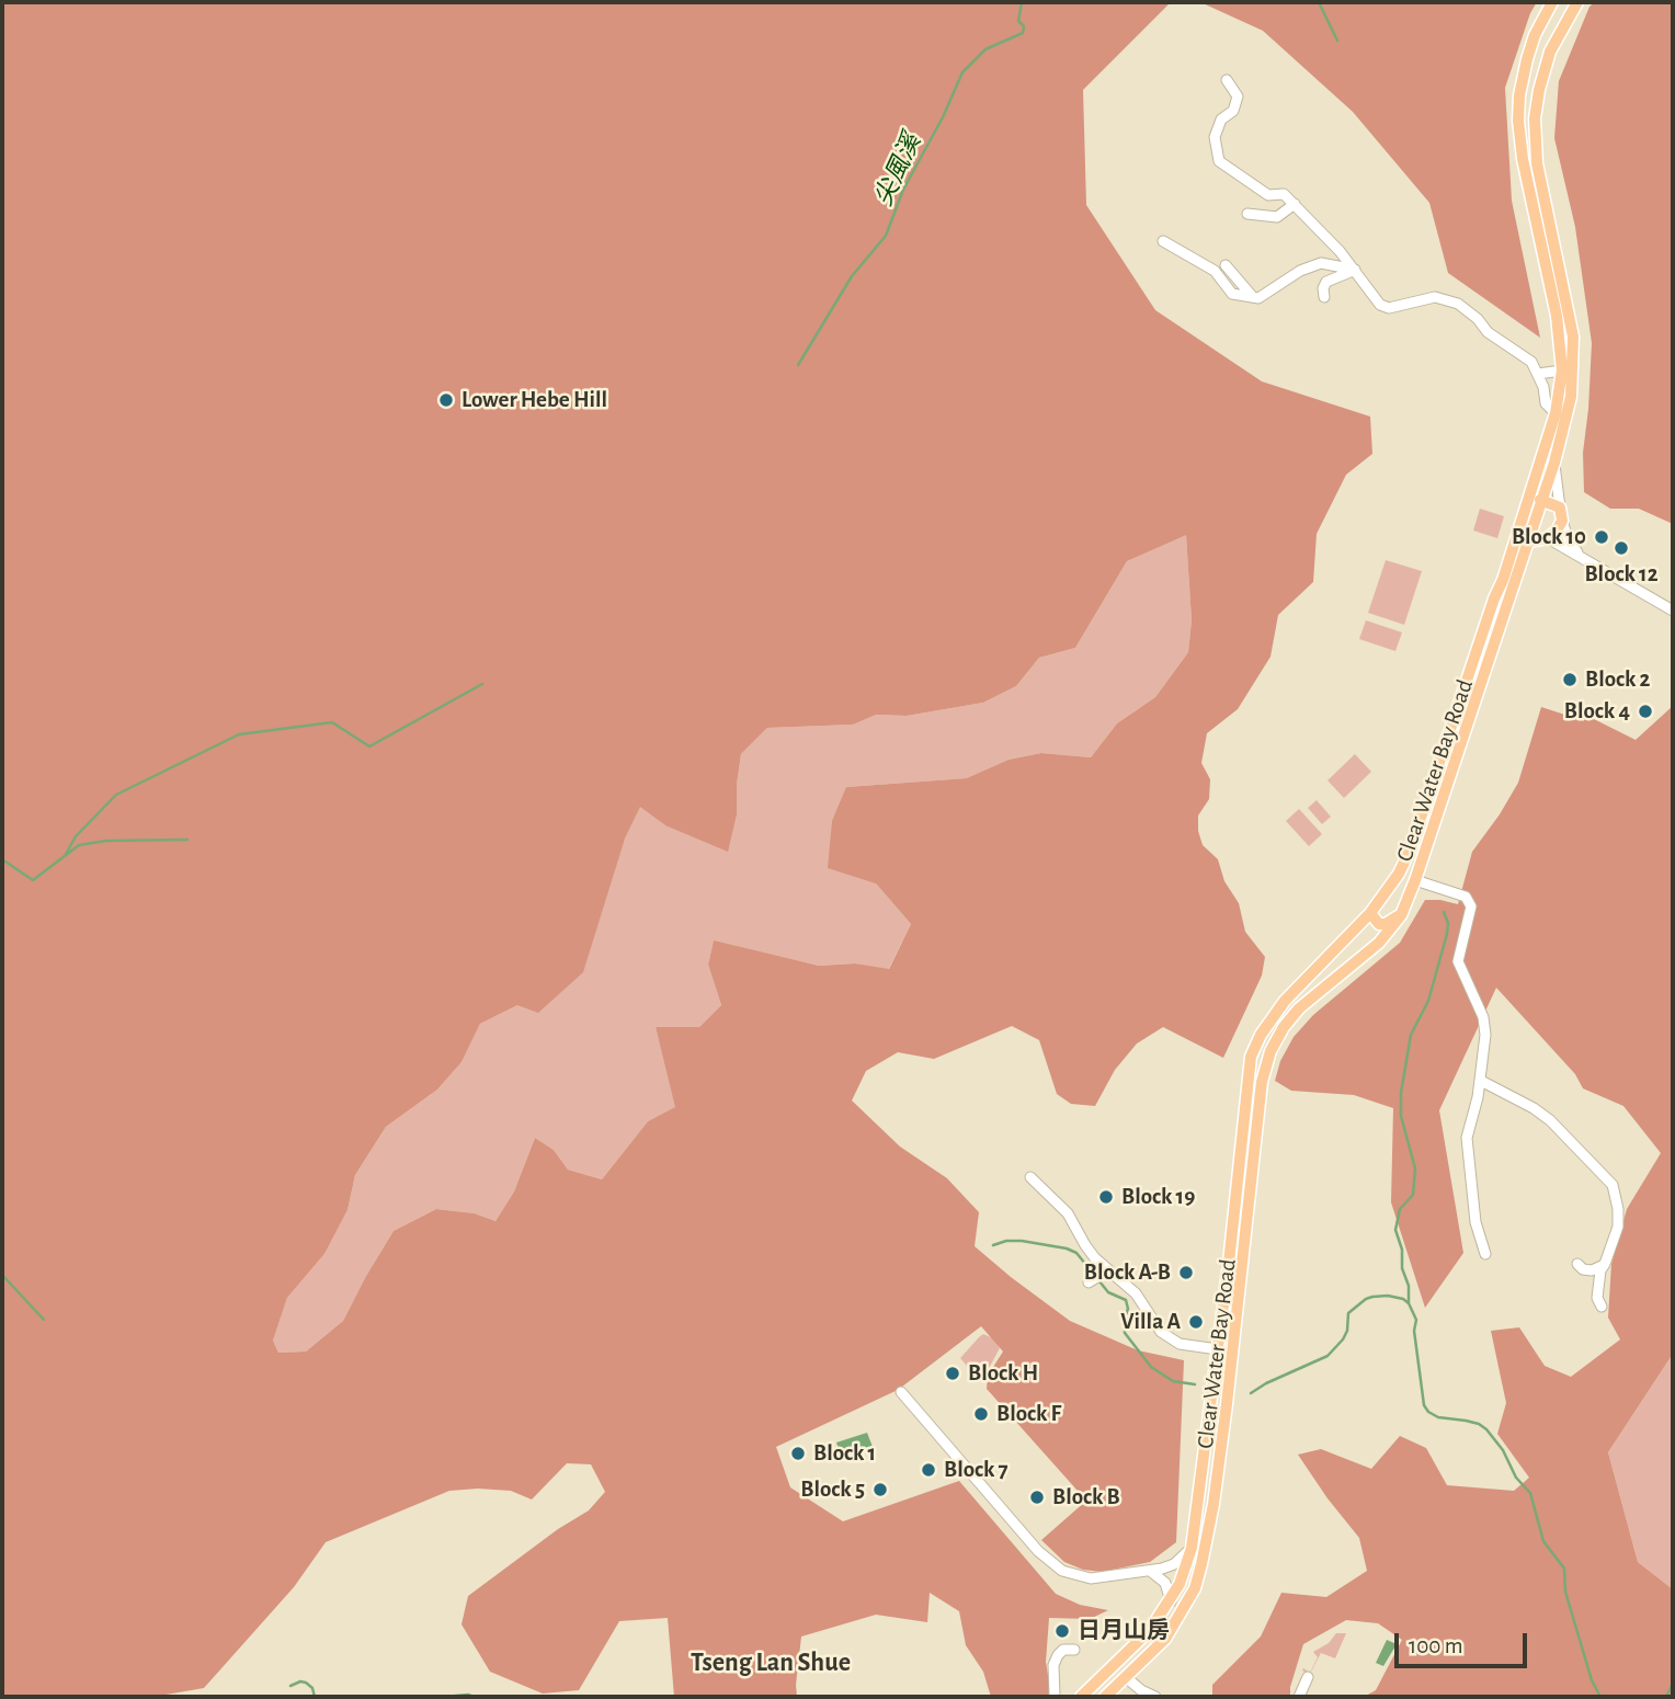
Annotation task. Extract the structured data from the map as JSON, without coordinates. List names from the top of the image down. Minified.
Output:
{"streets":{"main road":["Clear Water Bay Road"]},"districts":["Tseng Lan Shue"],"water":["尖風溪"],"places":["Lower Hebe Hill","Block 10","Block 12","Block 2","Block 4","Block 19","Block A-B","Villa A","Block H","Block F","Block 1","Block 7","Block 5","Block B","日月山房"],"scale_bar":"100 m"}
